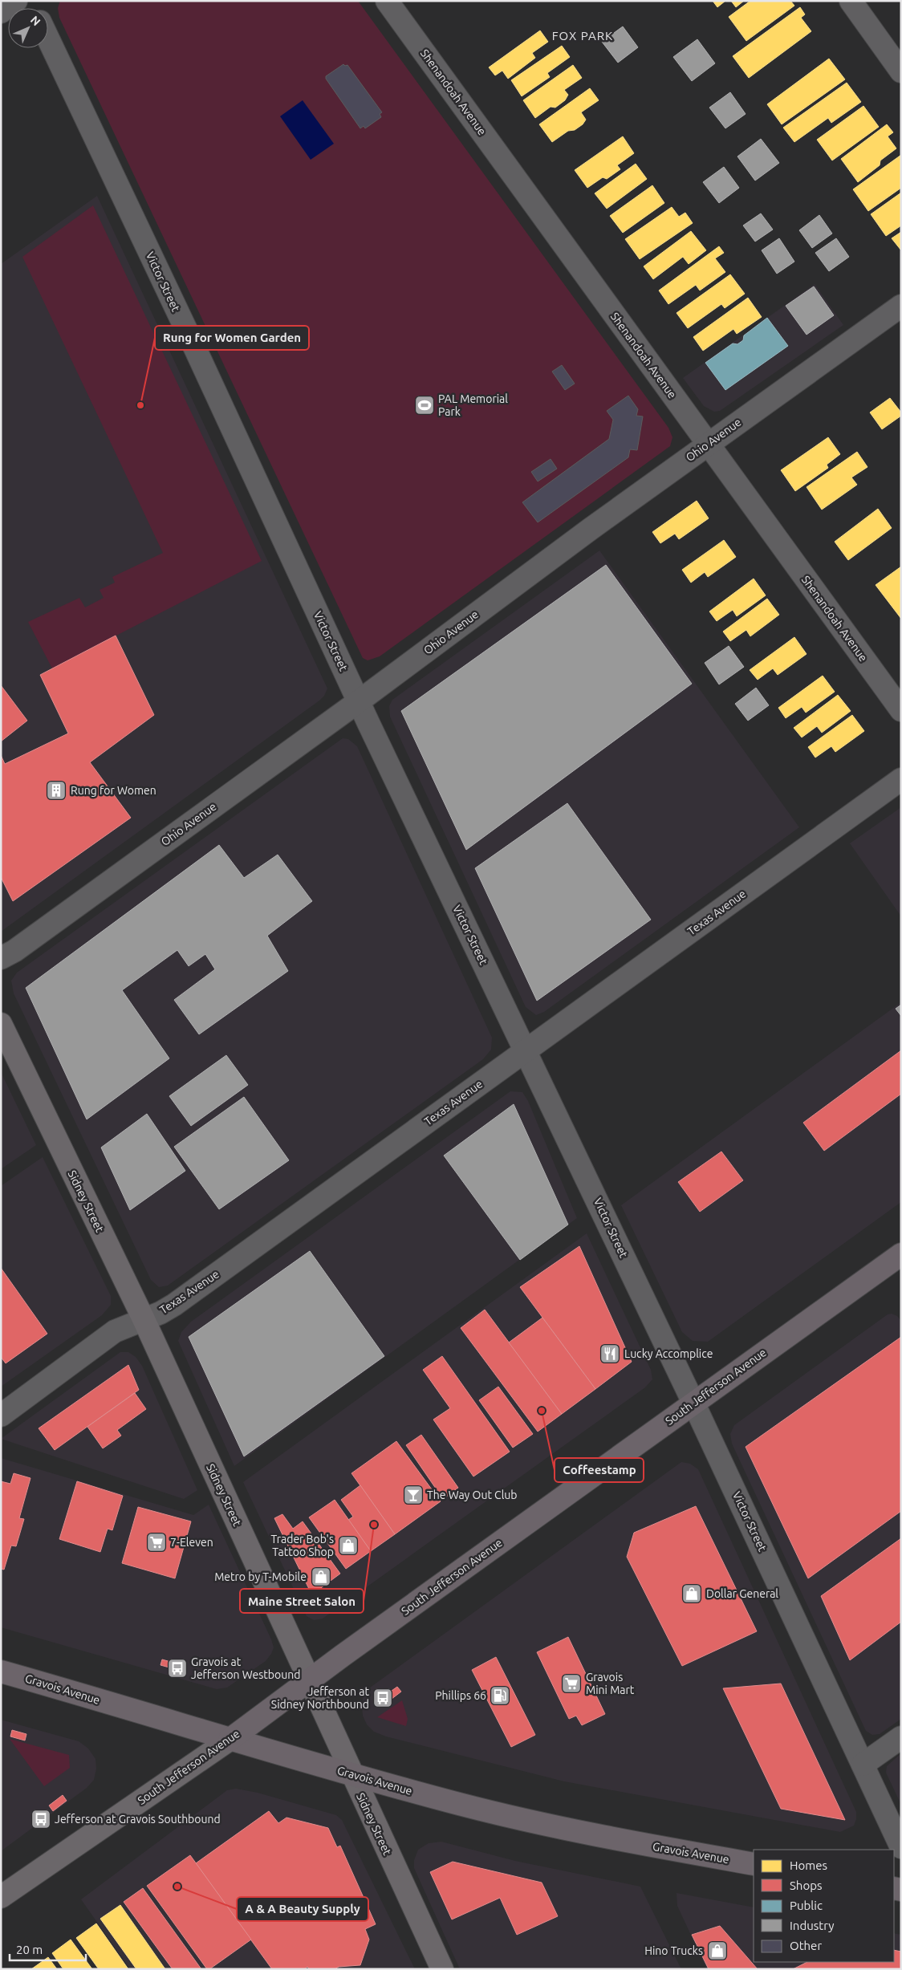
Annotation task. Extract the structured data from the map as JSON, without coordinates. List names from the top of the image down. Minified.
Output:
{"streets":{"main road":["South Jefferson Avenue","Gravois Avenue"],"street":["Shenandoah Avenue","Victor Street","Ohio Avenue","Texas Avenue","Sidney Street"]},"crossings":[["Shenandoah Avenue","Ohio Avenue"],["Victor Street","Ohio Avenue"],["Victor Street","Texas Avenue"],["Victor Street","South Jefferson Avenue"],["Texas Avenue","Sidney Street"],["Sidney Street","South Jefferson Avenue"],["Sidney Street","Gravois Avenue"],["South Jefferson Avenue","Gravois Avenue"]],"districts":["FOX PARK"],"places":{"other":["Rung for Women Garden","Coffeestamp","Maine Street Salon","A & A Beauty Supply"],"sports":["PAL Memorial Park"],"building":["Rung for Women"],"restaurant":["Lucky Accomplice"],"bar":["The Way Out Club"],"supermarket":["7-Eleven","Gravois Mini Mart"],"shop":["Trader Bob's Tattoo Shop","Metro by T-Mobile","Dollar General","Hino Trucks"],"bus stop":["Gravois at Jefferson Westbound","Jefferson at Sidney Northbound","Jefferson at Gravois Southbound"],"fuel station":["Phillips 66"]},"legend":["Homes","Shops","Public","Industry","Other"],"scale_bar":"20 m","north":"top right"}
